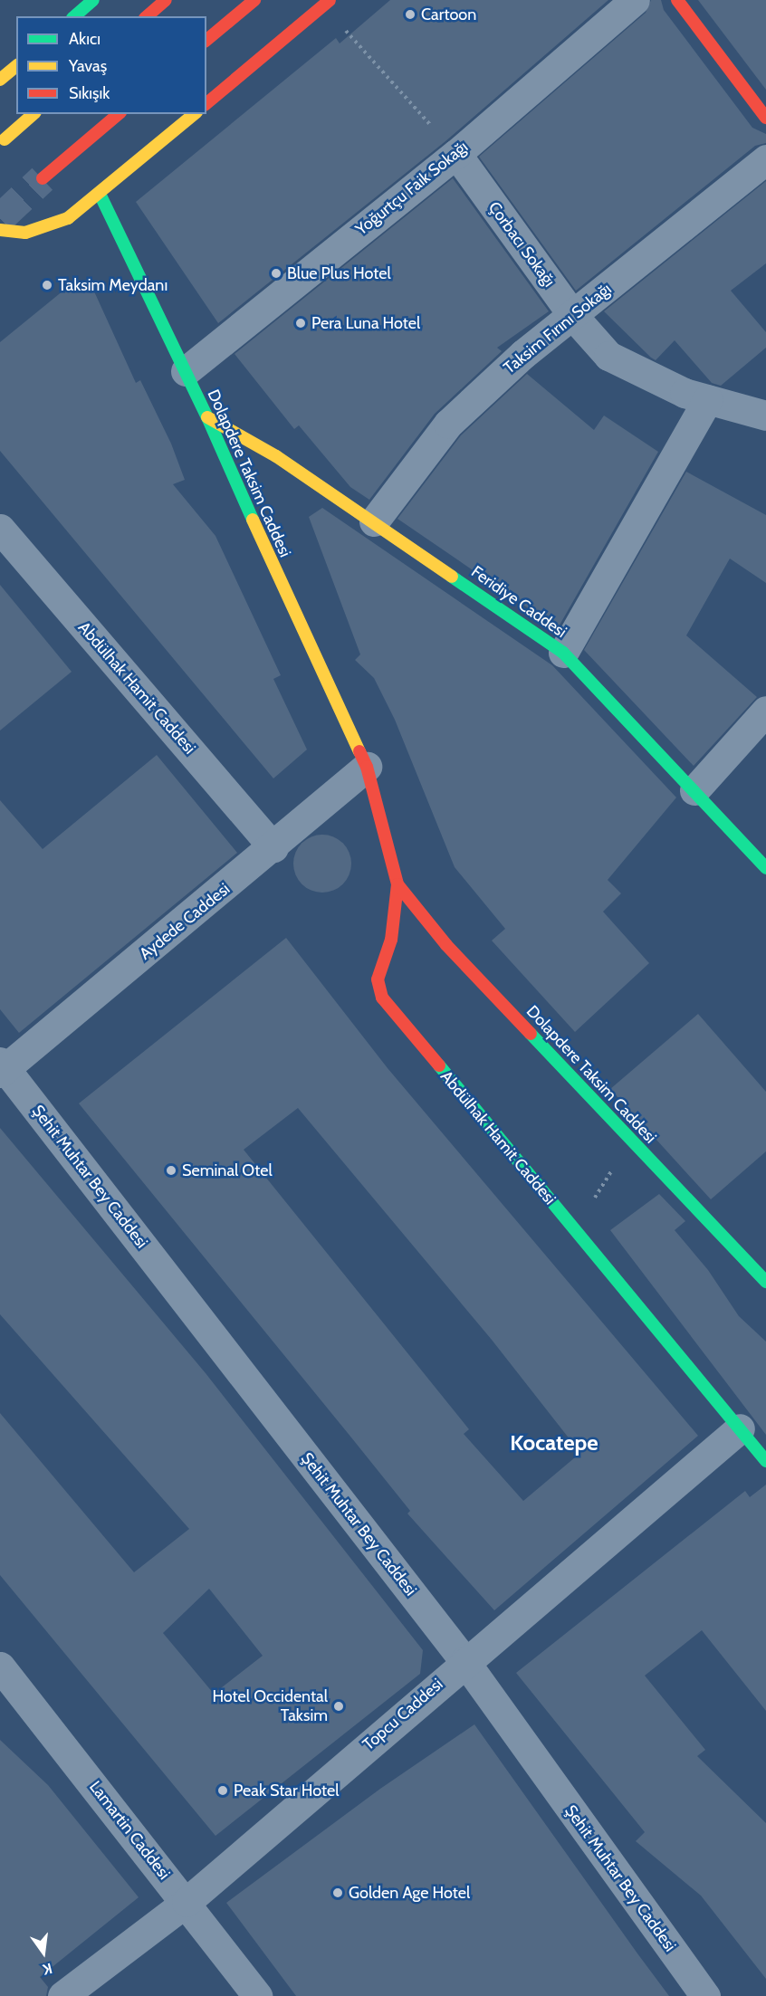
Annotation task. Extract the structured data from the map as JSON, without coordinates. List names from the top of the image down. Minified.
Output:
{"streets":{"main road":["Dolapdere Taksim Caddesi","Feridiye Caddesi","Abdülhak Hamit Caddesi"],"street":["Yoğurtçu Faik Sokağı","Çorbacı Sokağı","Taksim Fırını Sokağı","Aydede Caddesi","Şehit Muhtar Bey Caddesi","Topcu Caddesi","Lamartin Caddesi"]},"crossings":[["Yoğurtçu Faik Sokağı","Çorbacı Sokağı"],["Yoğurtçu Faik Sokağı","Dolapdere Taksim Caddesi"],["Çorbacı Sokağı","Taksim Fırını Sokağı"],["Taksim Fırını Sokağı","Feridiye Caddesi"],["Dolapdere Taksim Caddesi","Feridiye Caddesi"],["Dolapdere Taksim Caddesi","Abdülhak Hamit Caddesi"],["Dolapdere Taksim Caddesi","Aydede Caddesi"],["Abdülhak Hamit Caddesi","Aydede Caddesi"],["Abdülhak Hamit Caddesi","Topcu Caddesi"],["Aydede Caddesi","Şehit Muhtar Bey Caddesi"],["Şehit Muhtar Bey Caddesi","Topcu Caddesi"],["Topcu Caddesi","Lamartin Caddesi"]],"districts":["Kocatepe"],"places":["Cartoon","Blue Plus Hotel","Taksim Meydanı","Pera Luna Hotel","Seminal Otel","Hotel Occidental Taksim","Peak Star Hotel","Golden Age Hotel"],"legend":["Akıcı","Yavaş","Sıkışık"],"north":"bottom"}
